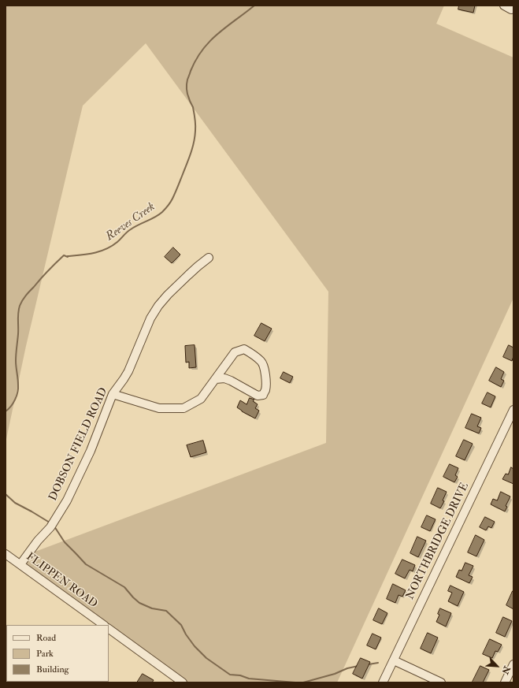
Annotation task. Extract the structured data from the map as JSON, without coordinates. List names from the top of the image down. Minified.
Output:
{"streets":{"street":["DOBSON FIELD ROAD","NORTHBRIDGE DRIVE","FLIPPEN ROAD"]},"crossings":[["DOBSON FIELD ROAD","FLIPPEN ROAD"]],"water":["Reeves Creek"],"legend":["Road","Park","Building"],"north":"bottom right"}
